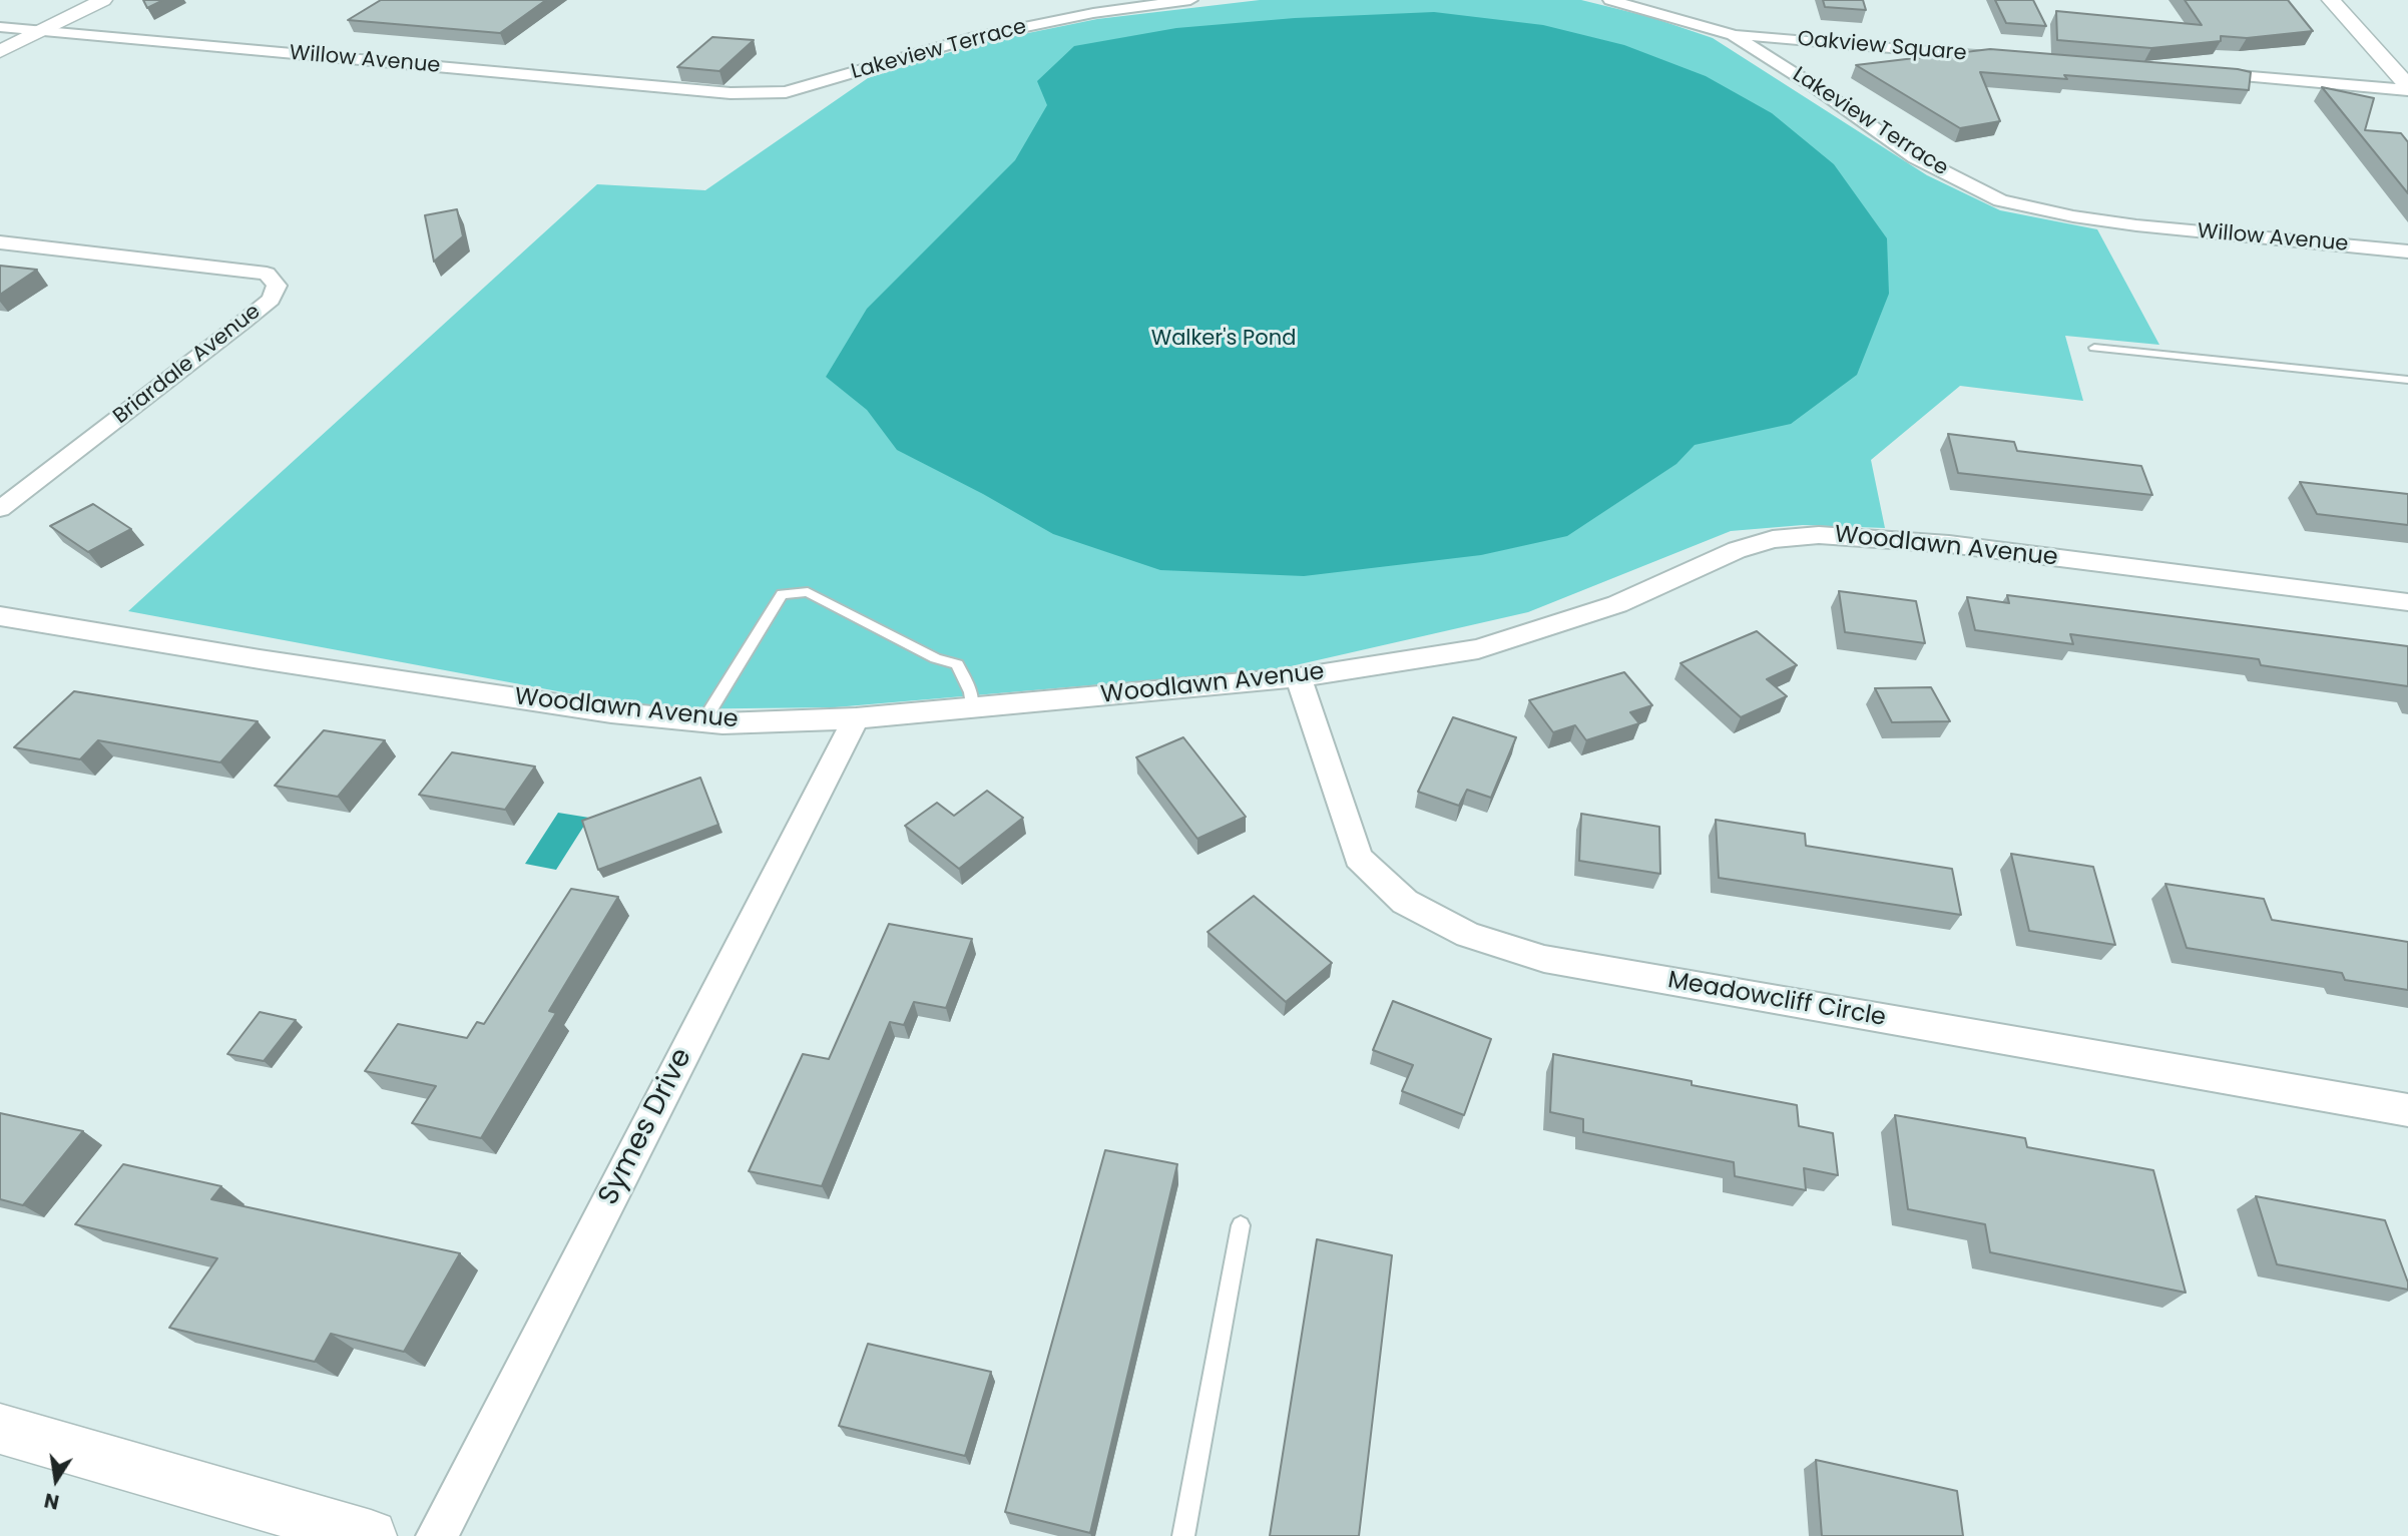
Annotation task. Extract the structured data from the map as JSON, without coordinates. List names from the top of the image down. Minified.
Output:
{"streets":{"street":["Oakview Square","Lakeview Terrace","Willow Avenue","Briardale Avenue","Woodlawn Avenue","Meadowcliff Circle","Symes Drive"]},"crossings":[["Oakview Square","Lakeview Terrace"],["Lakeview Terrace","Willow Avenue"],["Woodlawn Avenue","Meadowcliff Circle"],["Woodlawn Avenue","Symes Drive"]],"parks":["Walker's Pond"],"north":"bottom"}
